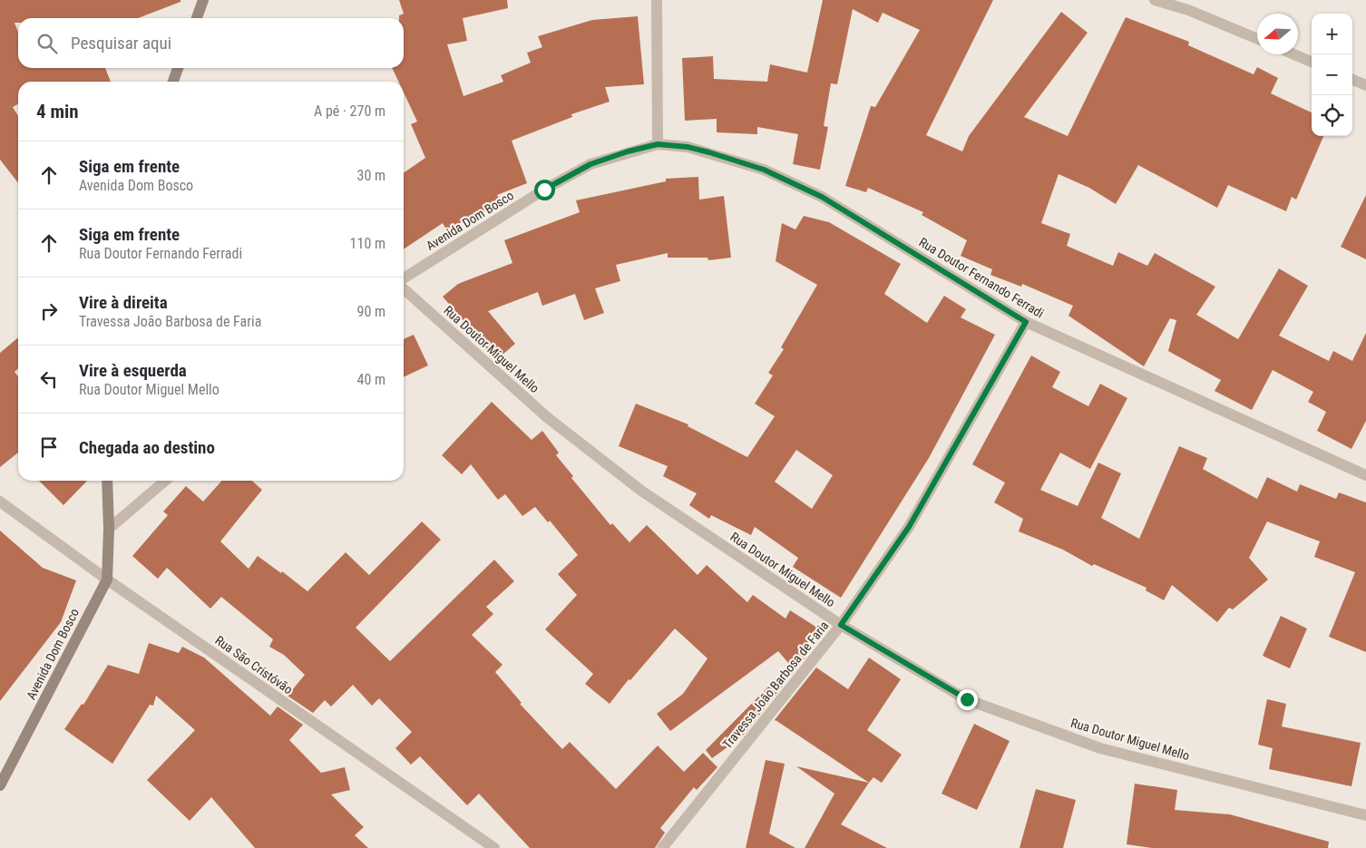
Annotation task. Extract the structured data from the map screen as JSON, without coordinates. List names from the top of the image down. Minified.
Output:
{"streets":{"street":["Avenida Dom Bosco","Rua Doutor Fernando Ferradi","Rua Doutor Miguel Mello","Rua São Cristóvão","Travessa João Barbosa de Faria"]},"crossings":[["Avenida Dom Bosco","Rua Doutor Fernando Ferradi"],["Avenida Dom Bosco","Rua São Cristóvão"],["Rua Doutor Fernando Ferradi","Travessa João Barbosa de Faria"],["Rua Doutor Miguel Mello","Travessa João Barbosa de Faria"]],"north":"left","page":{"map_buttons":["+","−"],"search":"Pesquisar aqui","heading":["4 min","A pé · 270 m"],"list":[["Siga em frente","Avenida Dom Bosco","30 m"],["Siga em frente","Rua Doutor Fernando Ferradi","110 m"],["Vire à direita","Travessa João Barbosa de Faria","90 m"],["Vire à esquerda","Rua Doutor Miguel Mello","40 m"],"Chegada ao destino"]}}
